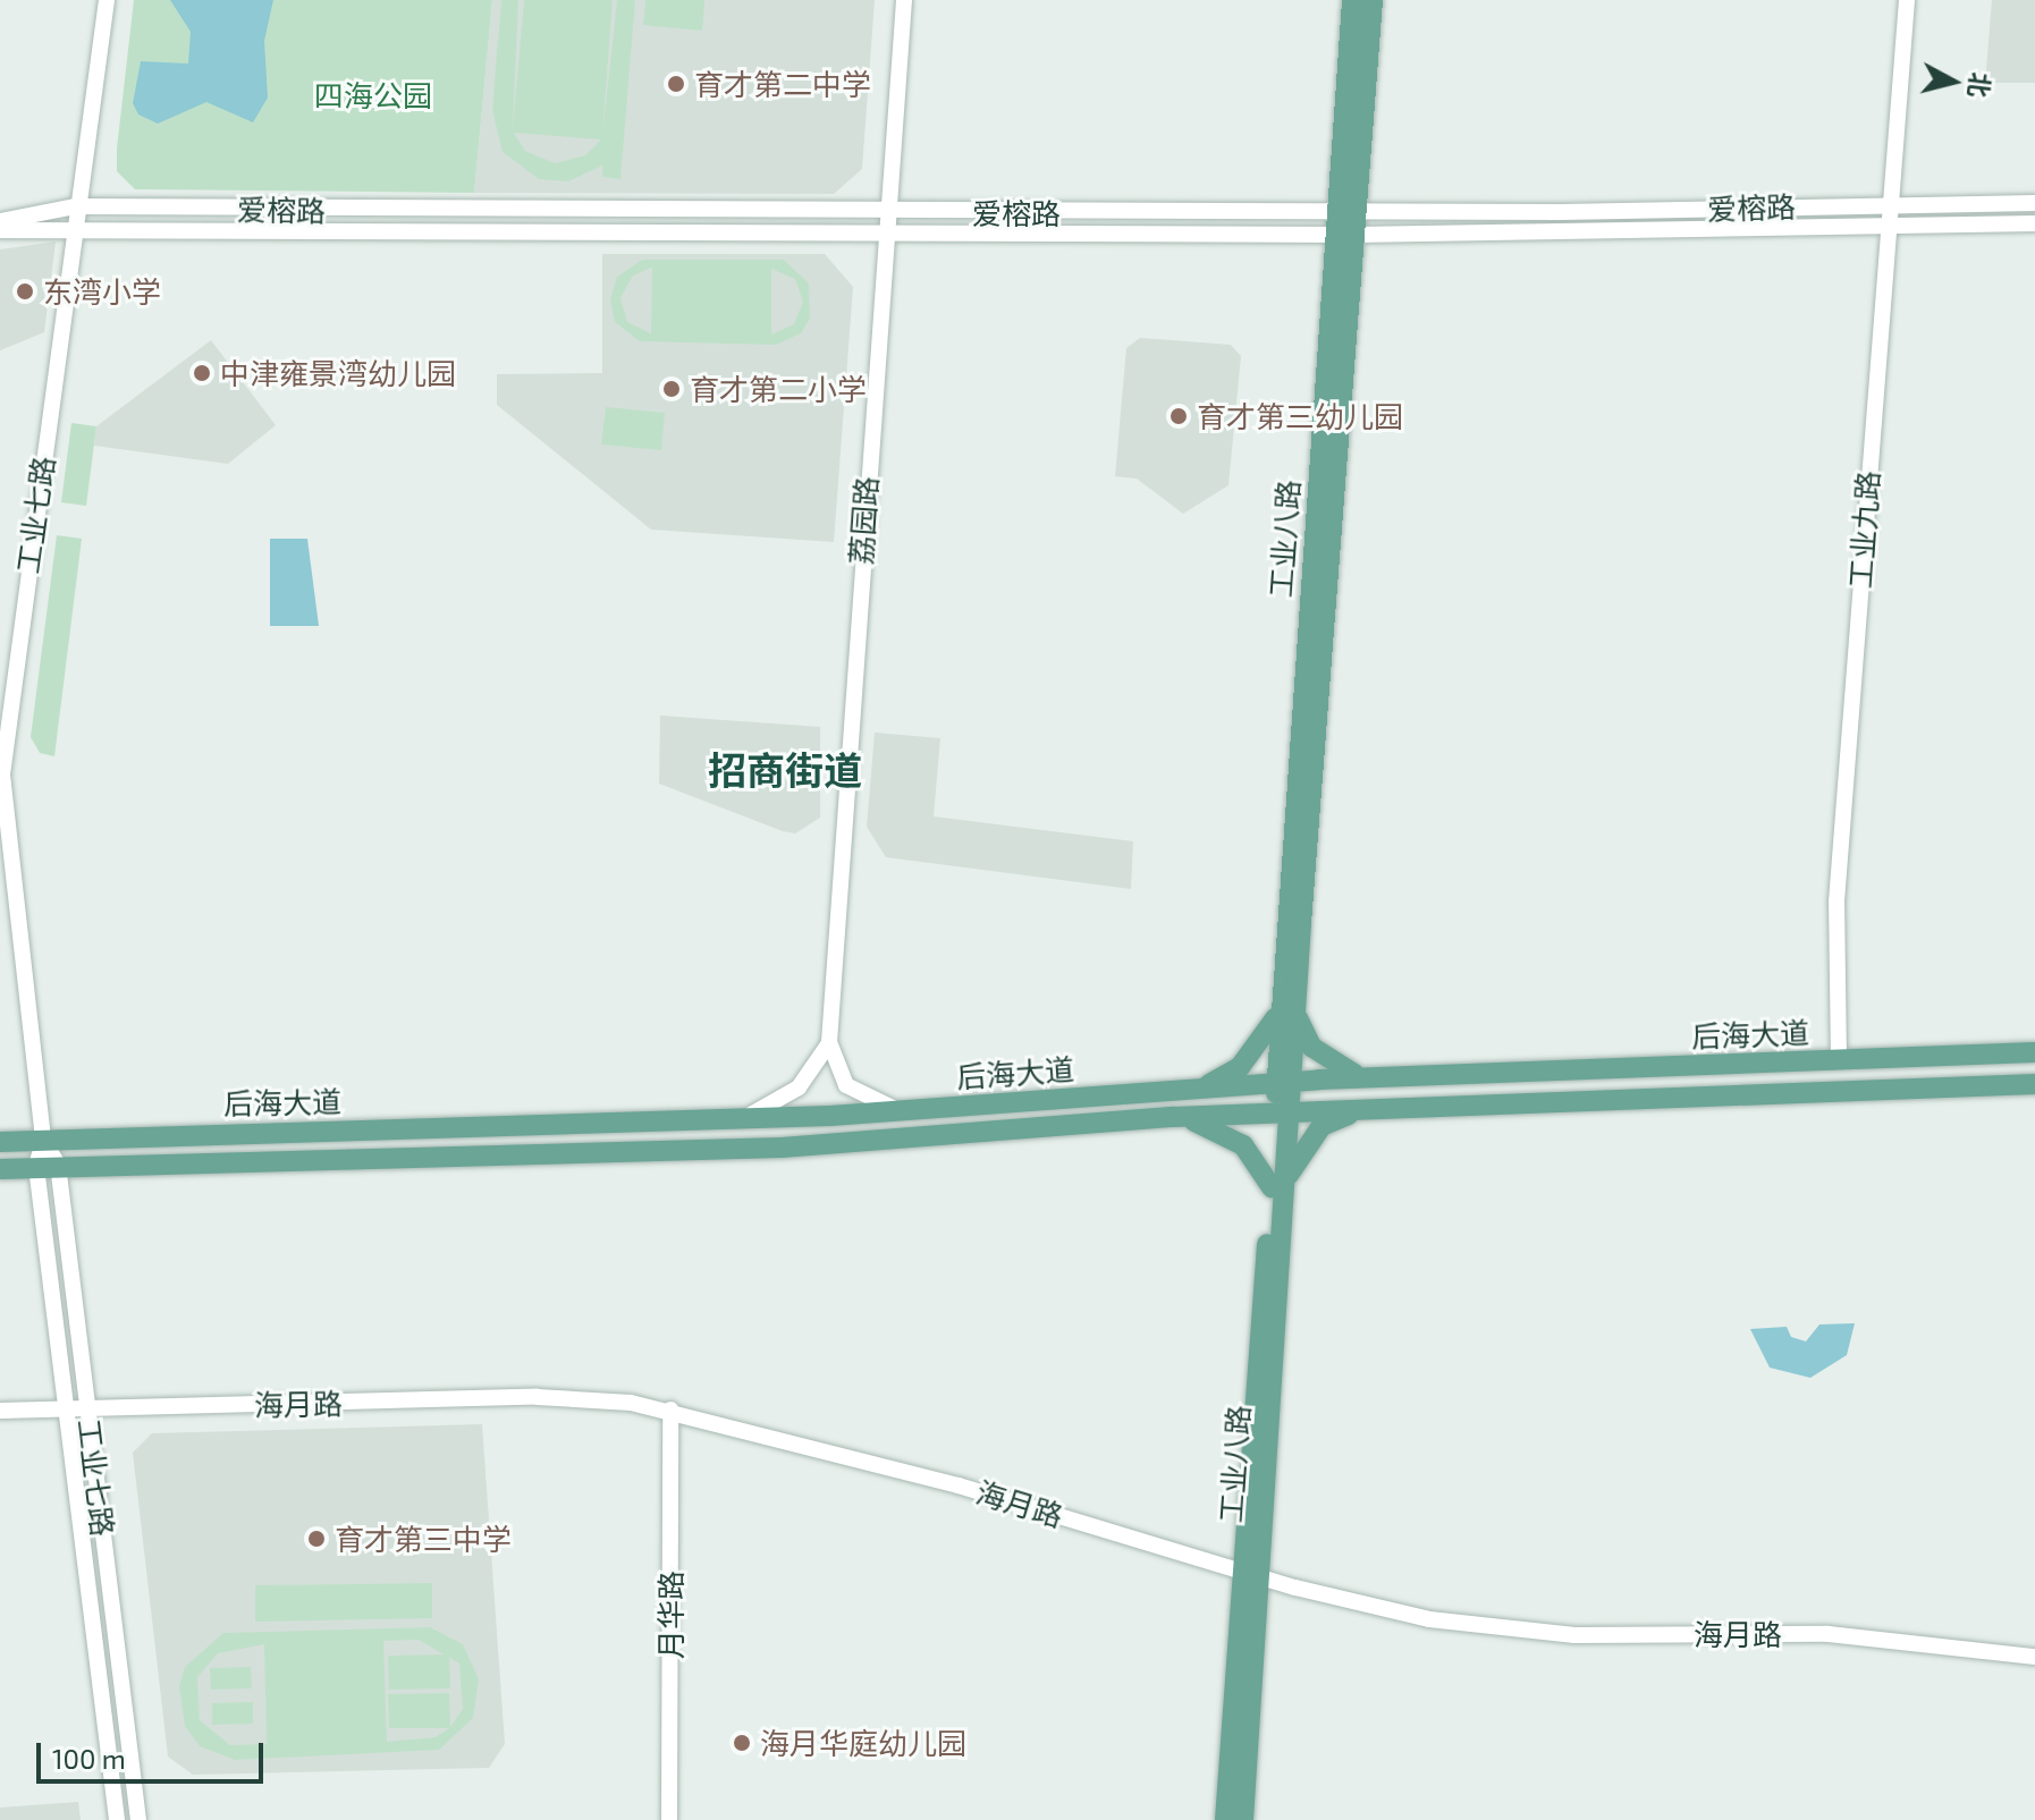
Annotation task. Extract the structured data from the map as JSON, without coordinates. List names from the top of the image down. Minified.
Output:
{"streets":{"main road":["工业八路","后海大道"],"street":["爱榕路","工业七路","荔园路","工业九路","海月路","月华路"]},"crossings":[["爱榕路","工业七路"],["爱榕路","荔园路"],["爱榕路","工业九路"],["爱榕路","工业八路"],["工业七路","后海大道"],["工业七路","海月路"],["荔园路","后海大道"],["工业九路","后海大道"],["工业八路","后海大道"],["工业八路","海月路"],["海月路","月华路"]],"districts":["招商街道"],"parks":["四海公园"],"places":["育才第二中学","东湾小学","中津雍景湾幼儿园","育才第二小学","育才第三幼儿园","育才第三中学","海月华庭幼儿园"],"scale_bar":"100 m","north":"right"}
